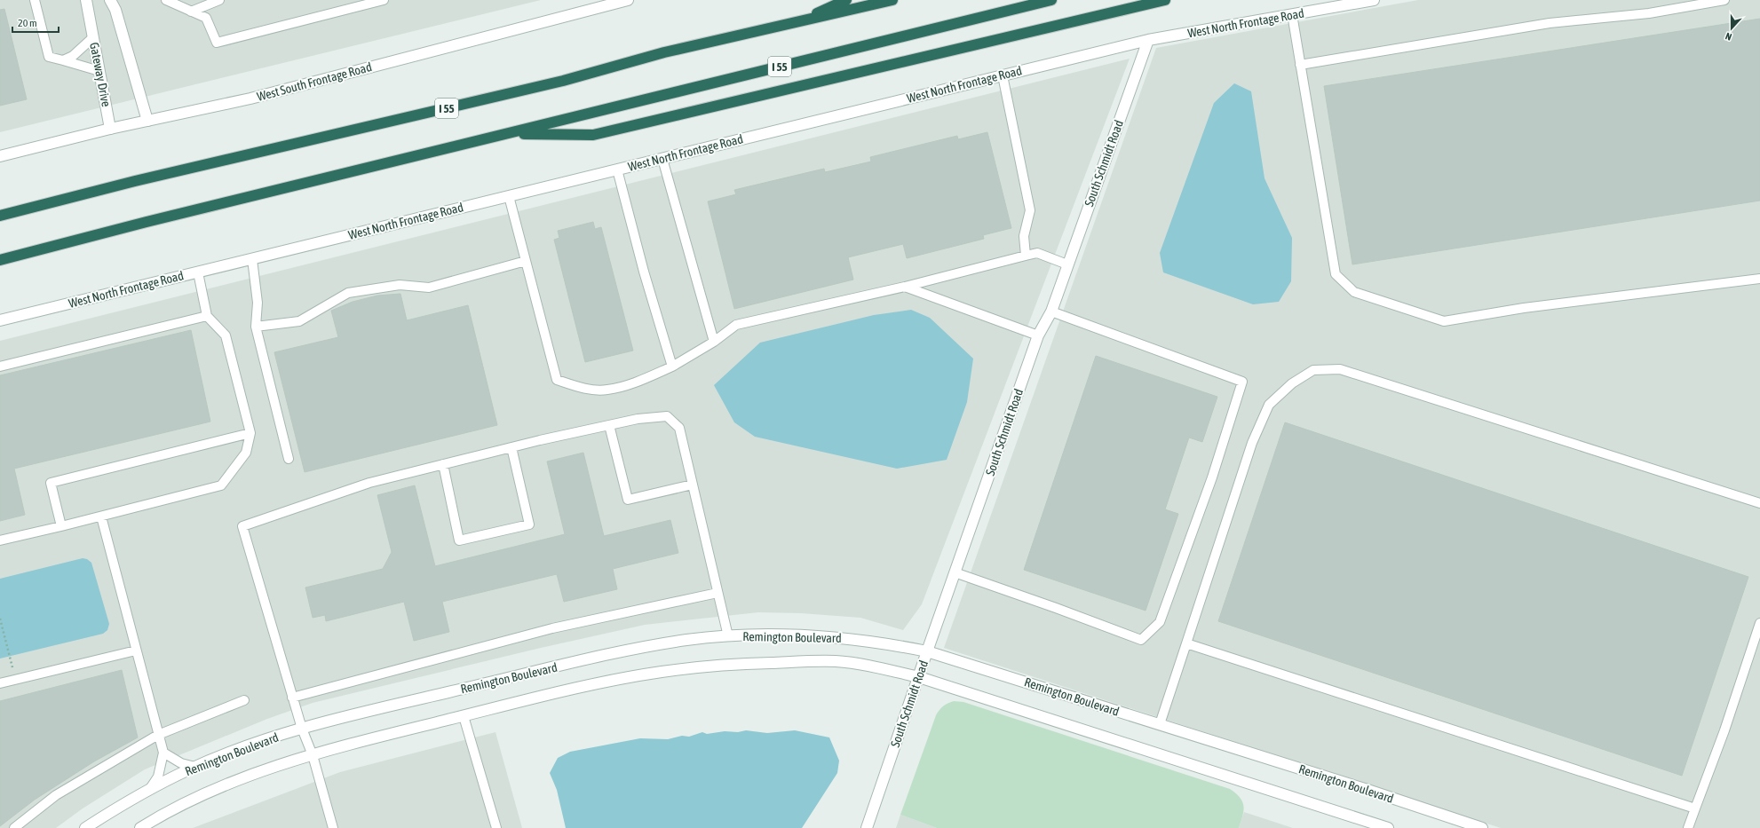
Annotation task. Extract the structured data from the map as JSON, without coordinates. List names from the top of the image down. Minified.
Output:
{"streets":{"highway":["I 55"],"street":["West North Frontage Road","Gateway Drive","West South Frontage Road","South Schmidt Road","Remington Boulevard"]},"crossings":[["West North Frontage Road","South Schmidt Road"],["Gateway Drive","West South Frontage Road"],["South Schmidt Road","Remington Boulevard"]],"scale_bar":"20 m","north":"bottom"}
